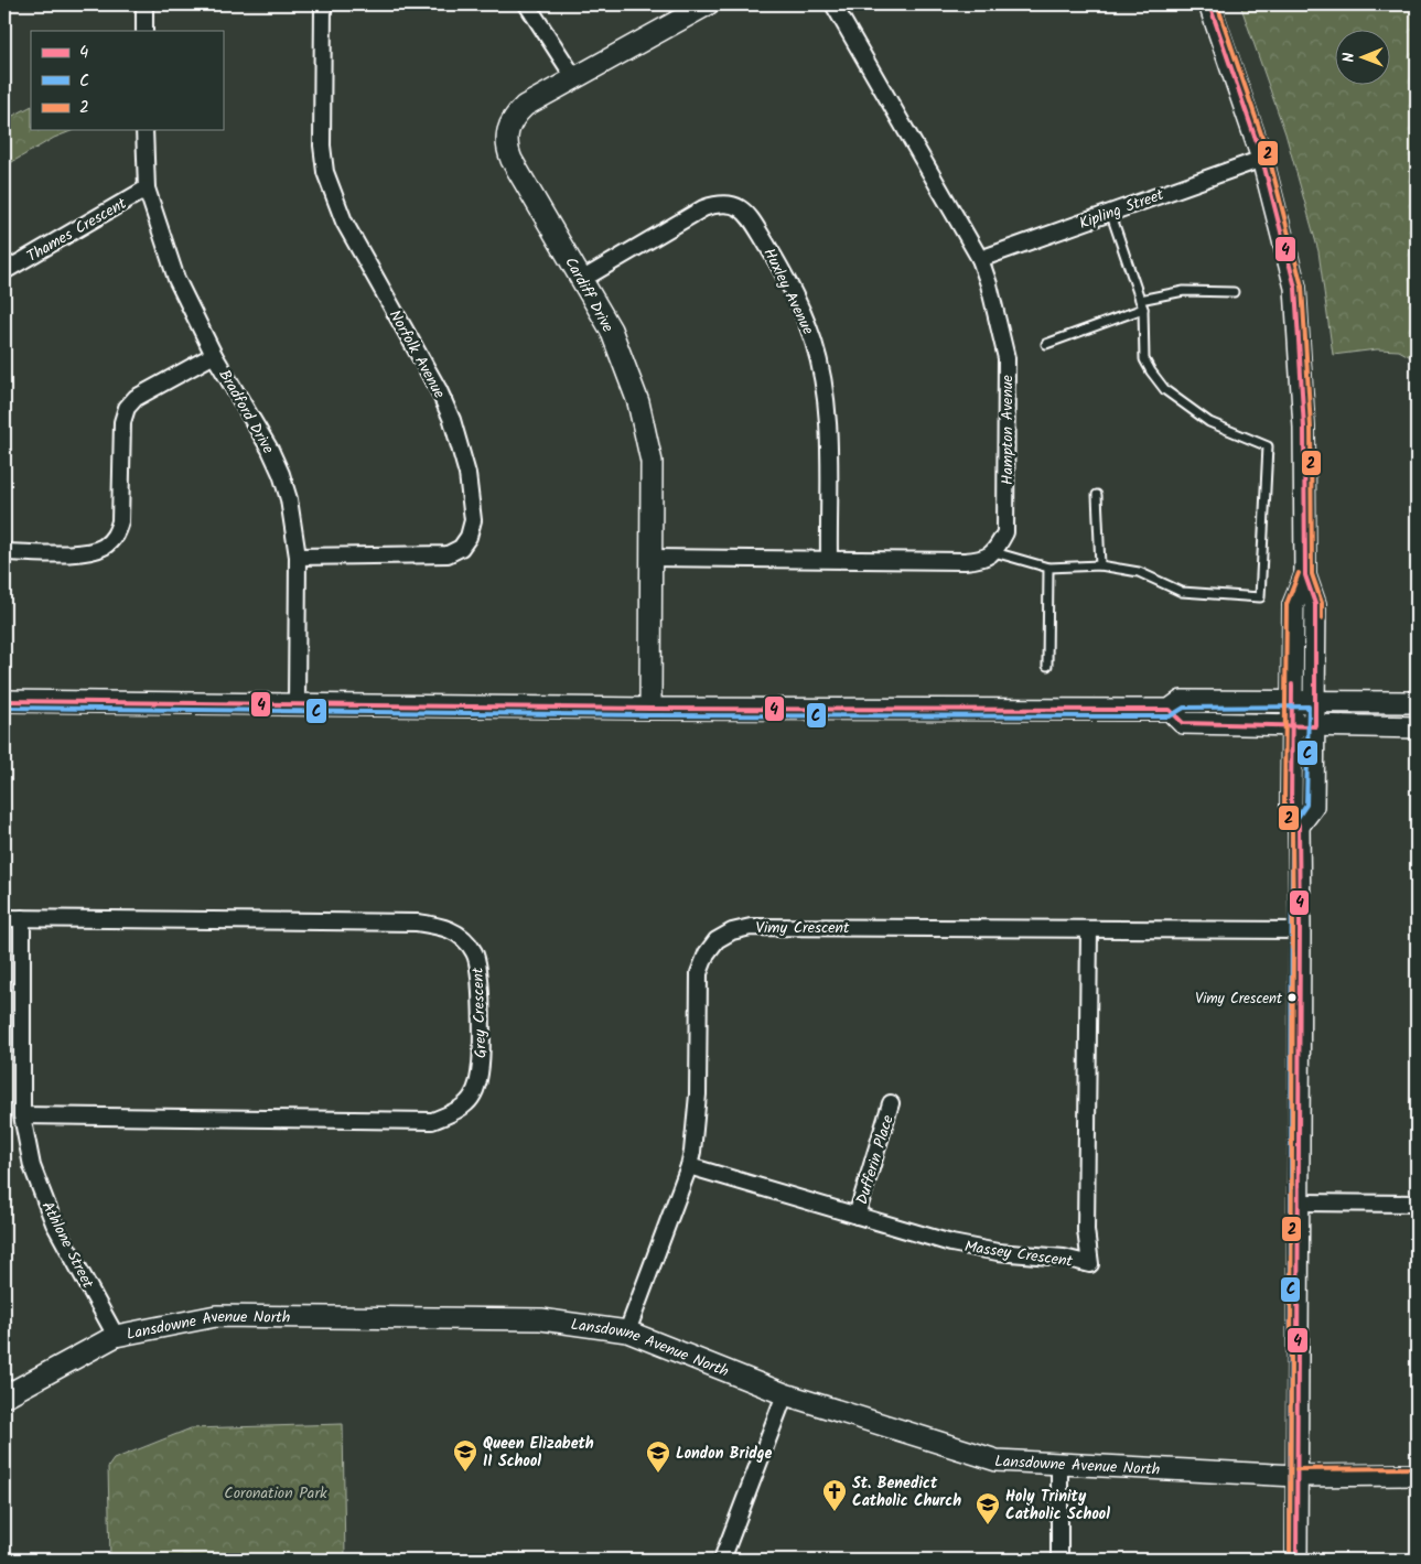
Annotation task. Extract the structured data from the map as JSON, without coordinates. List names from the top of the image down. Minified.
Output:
{"streets":{"street":["Kipling Street","Thames Crescent","Huxley Avenue","Cardiff Drive","Norfolk Avenue","Bradford Drive","Hampton Avenue","Vimy Crescent","Grey Crescent","Dufferin Place","Athlone Street","Massey Crescent","Lansdowne Avenue North"]},"crossings":[["Kipling Street","Hampton Avenue"],["Thames Crescent","Bradford Drive"],["Huxley Avenue","Cardiff Drive"],["Norfolk Avenue","Bradford Drive"],["Vimy Crescent","Massey Crescent"],["Vimy Crescent","Lansdowne Avenue North"],["Grey Crescent","Athlone Street"],["Dufferin Place","Massey Crescent"],["Athlone Street","Lansdowne Avenue North"]],"parks":["Coronation Park"],"places":{"other":["Vimy Crescent"],"school or university":["Queen Elizabeth II School","London Bridge","Holy Trinity Catholic School"],"church":["St. Benedict Catholic Church"]},"lines":["transit line 4","transit line 2","transit line C"],"legend":["4","C","2"],"north":"left"}
